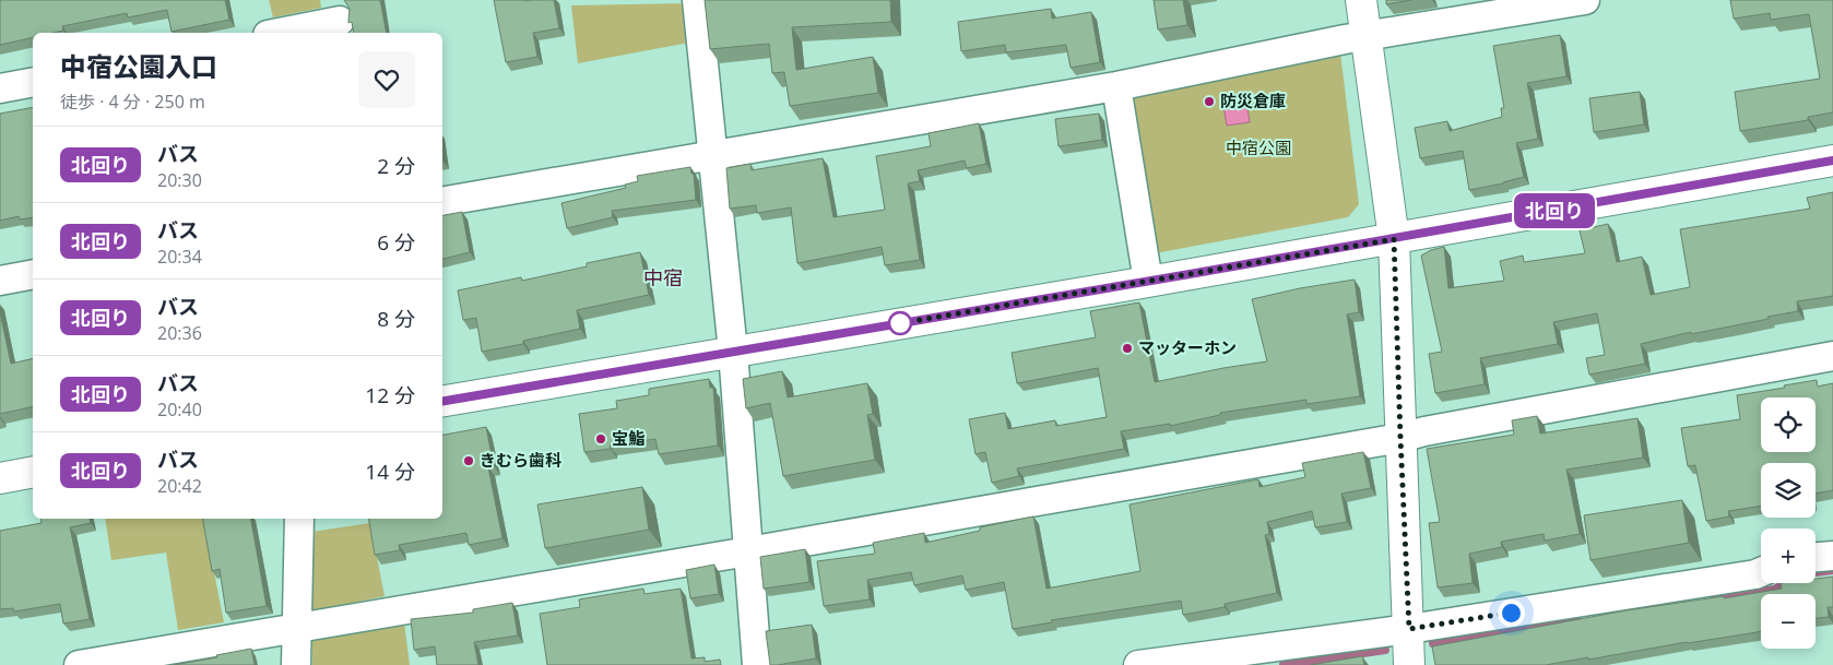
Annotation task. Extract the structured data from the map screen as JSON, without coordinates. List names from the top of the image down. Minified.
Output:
{"districts":["中宿"],"parks":["中宿公園"],"places":["防災倉庫","マッターホン","宝鮨","きむら歯科"],"lines":["bus line 北回り"],"page":{"on_map":"北回り","heading":["中宿公園入口","徒歩 · 4 分 · 250 m"],"list":[{"mark":"北回り","name":"バス","note":"20:30","value":"2 分"},{"mark":"北回り","name":"バス","note":"20:34","value":"6 分"},{"mark":"北回り","name":"バス","note":"20:36","value":"8 分"},{"mark":"北回り","name":"バス","note":"20:40","value":"12 分"},{"mark":"北回り","name":"バス","note":"20:42","value":"14 分"}],"map_buttons":["+","−"]}}
